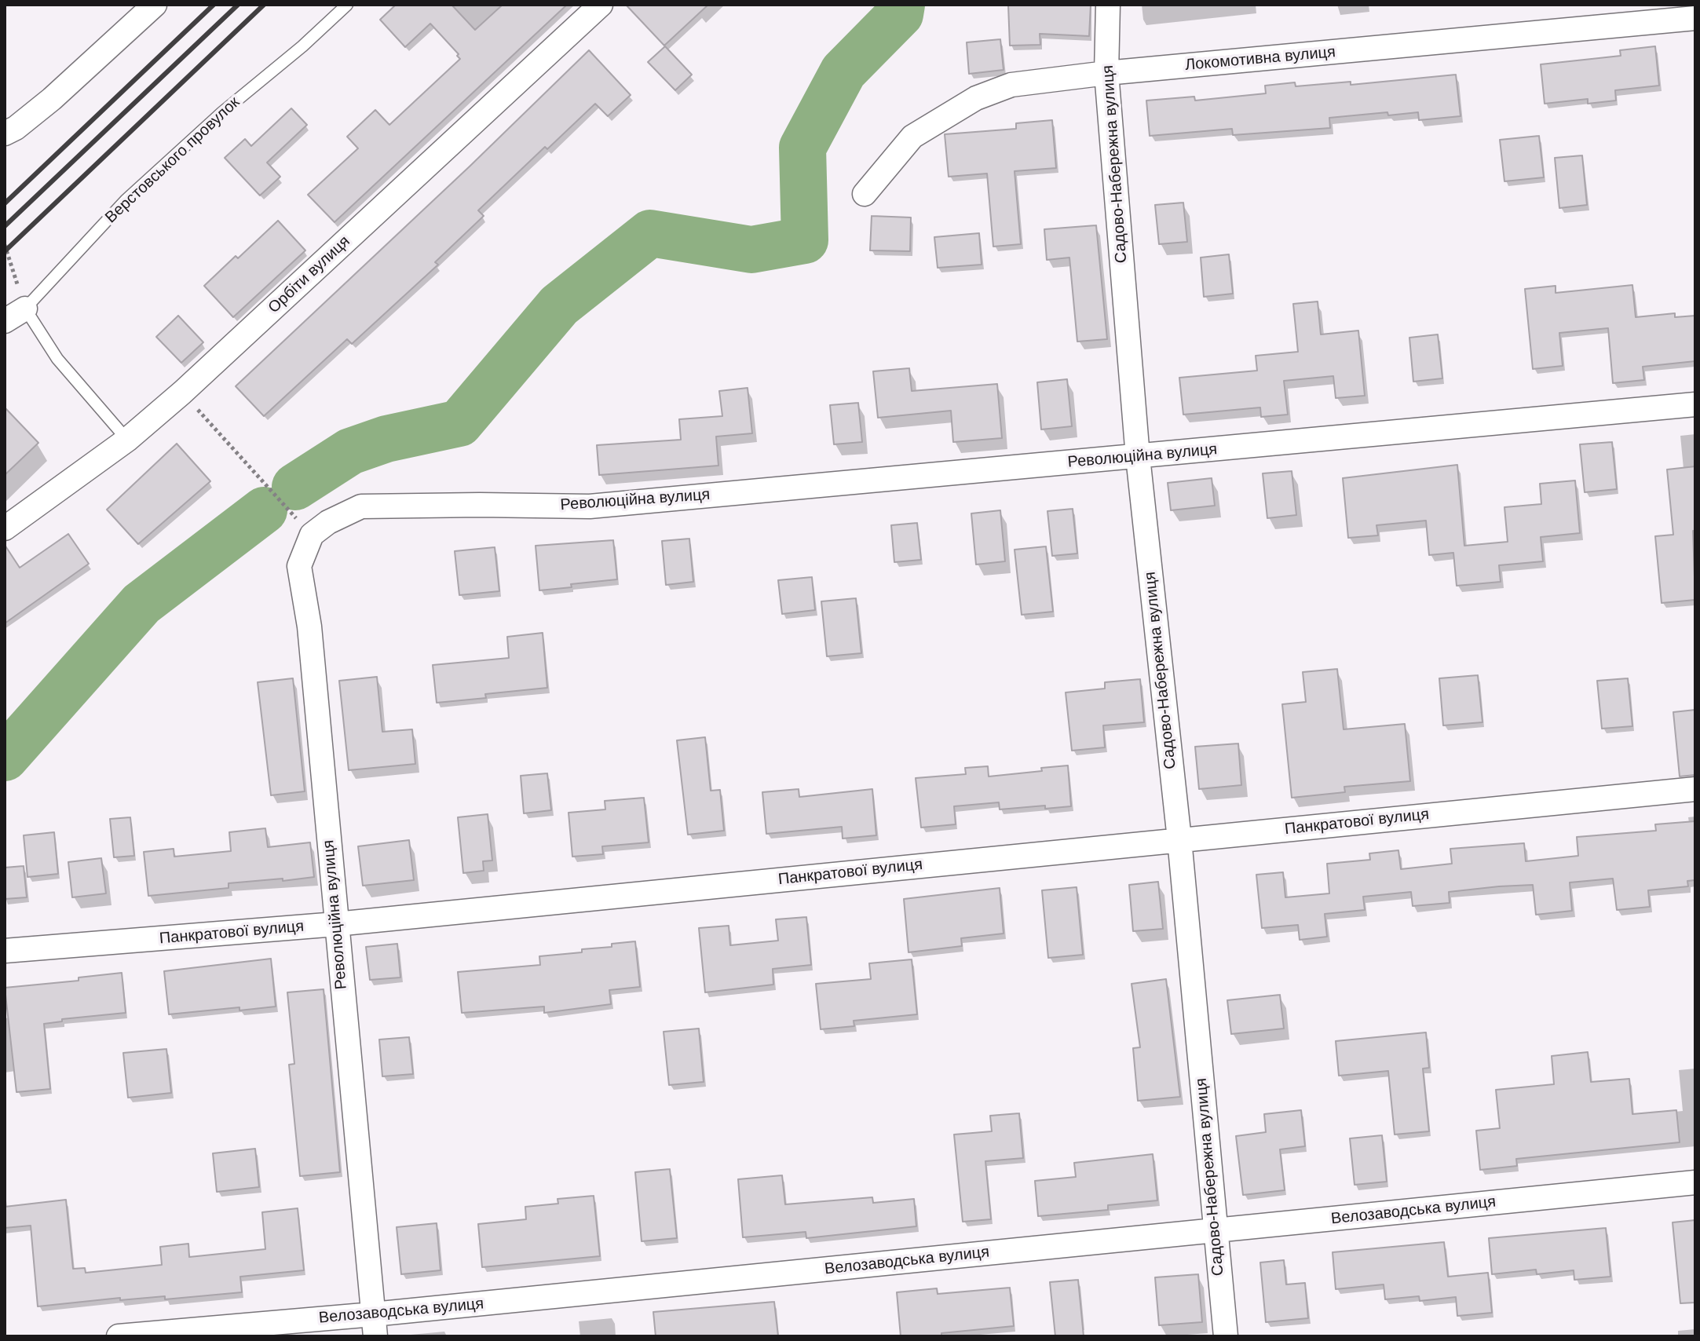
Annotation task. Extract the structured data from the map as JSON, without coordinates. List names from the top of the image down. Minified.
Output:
{"streets":{"street":["Локомотивна вулиця","Верстовського провулок","Садово-Набережна вулиця","Орбіти вулиця","Революційна вулиця","Панкратової вулиця","Велозаводська вулиця"]},"crossings":[["Локомотивна вулиця","Садово-Набережна вулиця"],["Садово-Набережна вулиця","Революційна вулиця"],["Садово-Набережна вулиця","Панкратової вулиця"],["Садово-Набережна вулиця","Велозаводська вулиця"],["Революційна вулиця","Панкратової вулиця"],["Революційна вулиця","Велозаводська вулиця"]]}
